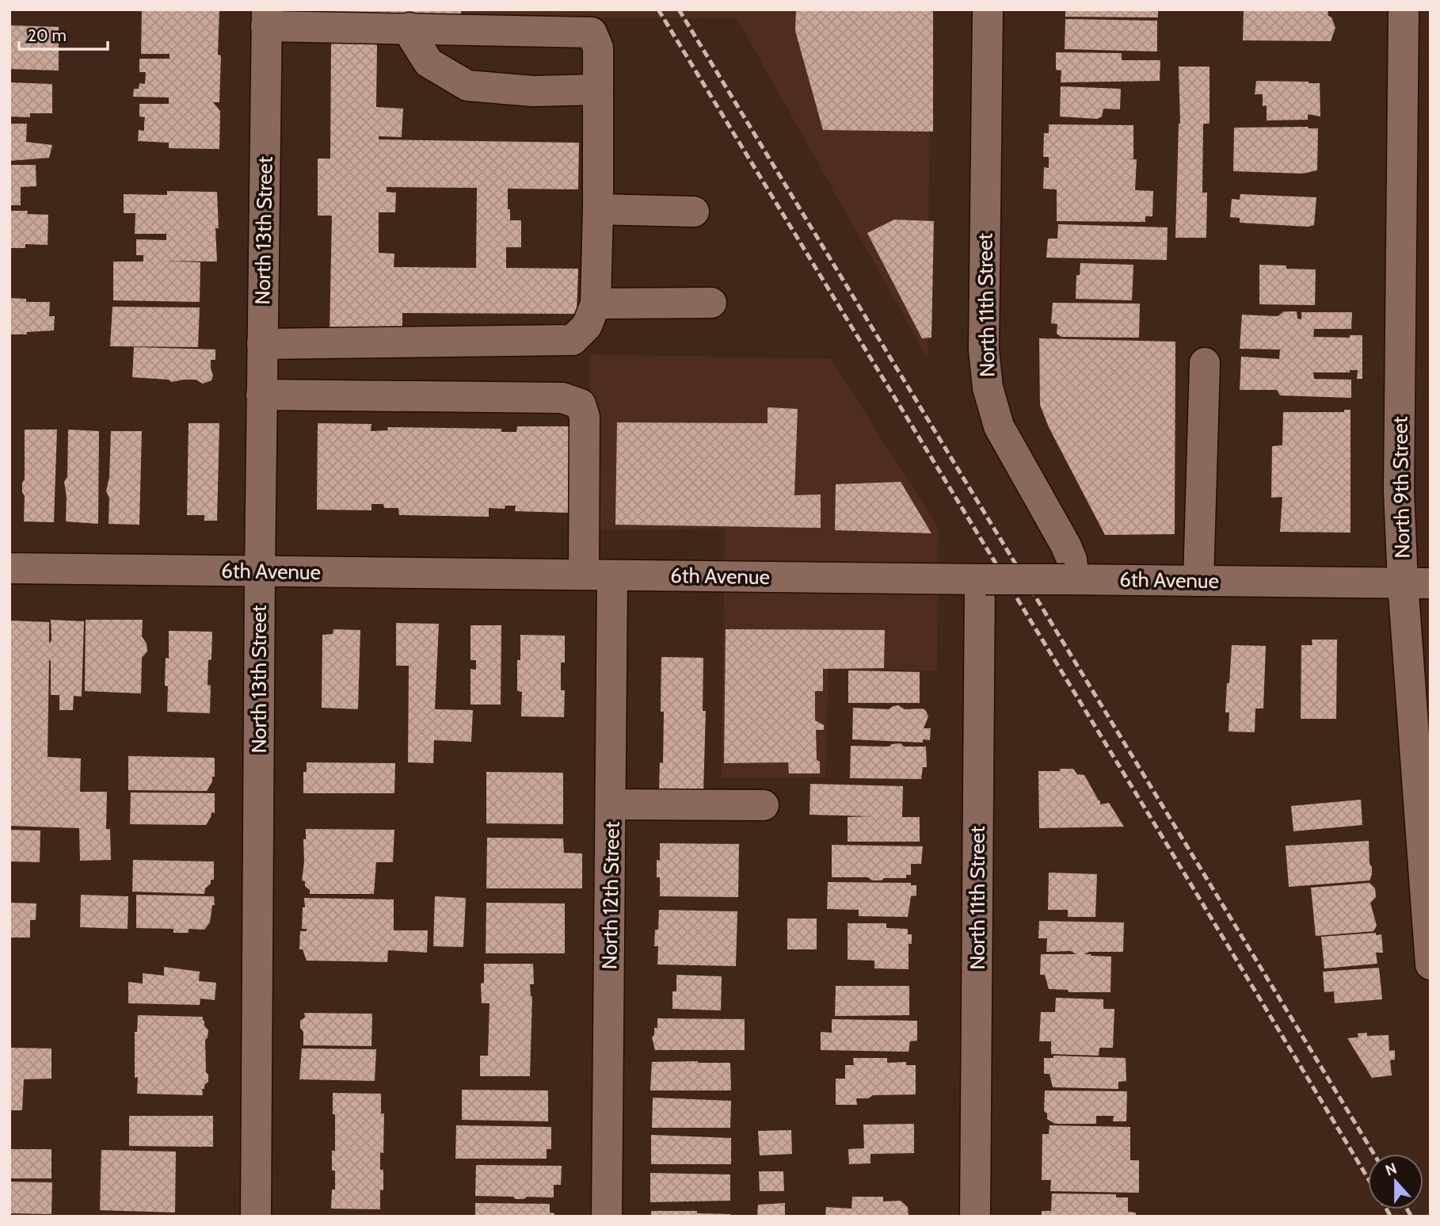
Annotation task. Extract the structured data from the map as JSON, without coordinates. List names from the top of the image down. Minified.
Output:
{"streets":{"street":["North 13th Street","North 11th Street","North 9th Street","6th Avenue","North 12th Street"]},"crossings":[["North 13th Street","6th Avenue"],["North 13th Street","North 12th Street"],["North 11th Street","6th Avenue"],["North 9th Street","6th Avenue"],["6th Avenue","North 12th Street"]],"scale_bar":"20 m","north":"top"}
